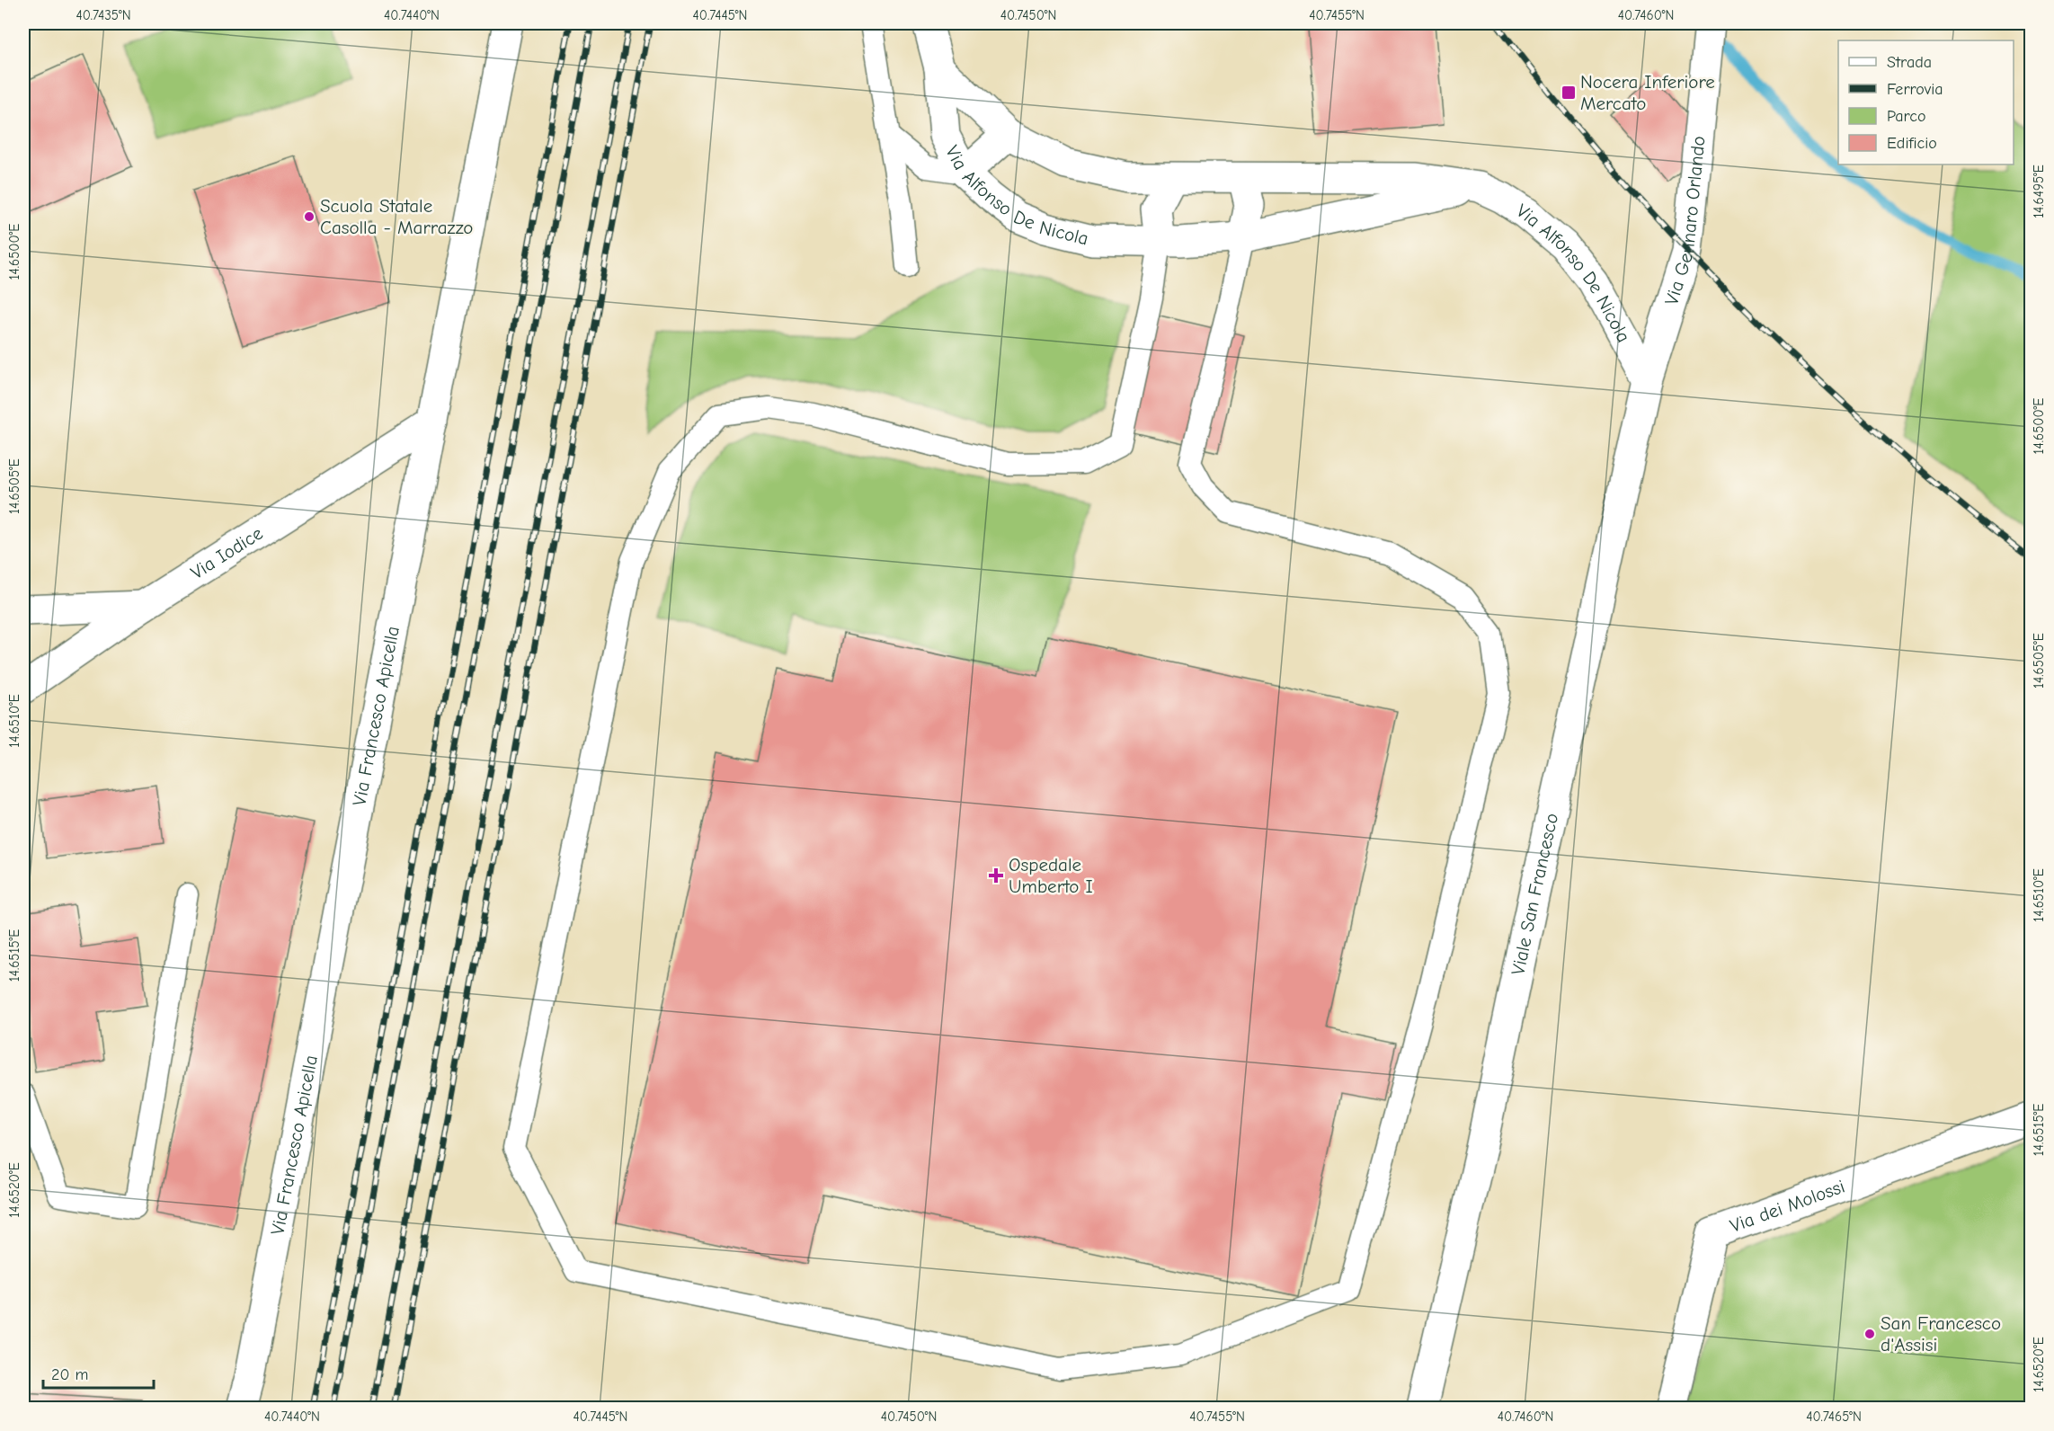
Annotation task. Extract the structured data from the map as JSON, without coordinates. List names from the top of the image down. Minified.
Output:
{"streets":{"street":["Via Alfonso De Nicola","Via Gennaro Orlando","Via Iodice","Via Francesco Apicella","Viale San Francesco","Via dei Molossi"]},"crossings":[["Via Alfonso De Nicola","Via Gennaro Orlando"],["Via Alfonso De Nicola","Viale San Francesco"],["Via Gennaro Orlando","Viale San Francesco"],["Via Iodice","Via Francesco Apicella"]],"places":{"transit":["Nocera Inferiore Mercato"],"other":["Scuola Statale Casolla - Marrazzo","San Francesco d'Assisi"],"health":["Ospedale Umberto I"]},"legend":["Strada","Ferrovia","Parco","Edificio"],"scale_bar":"20 m","coordinates":["40.7435°N","40.7440°N","40.7445°N","40.7450°N","40.7455°N","40.7460°N","14.6495°E","14.6500°E","14.6505°E","14.6510°E","14.6515°E","14.6520°E","40.7465°N"]}
